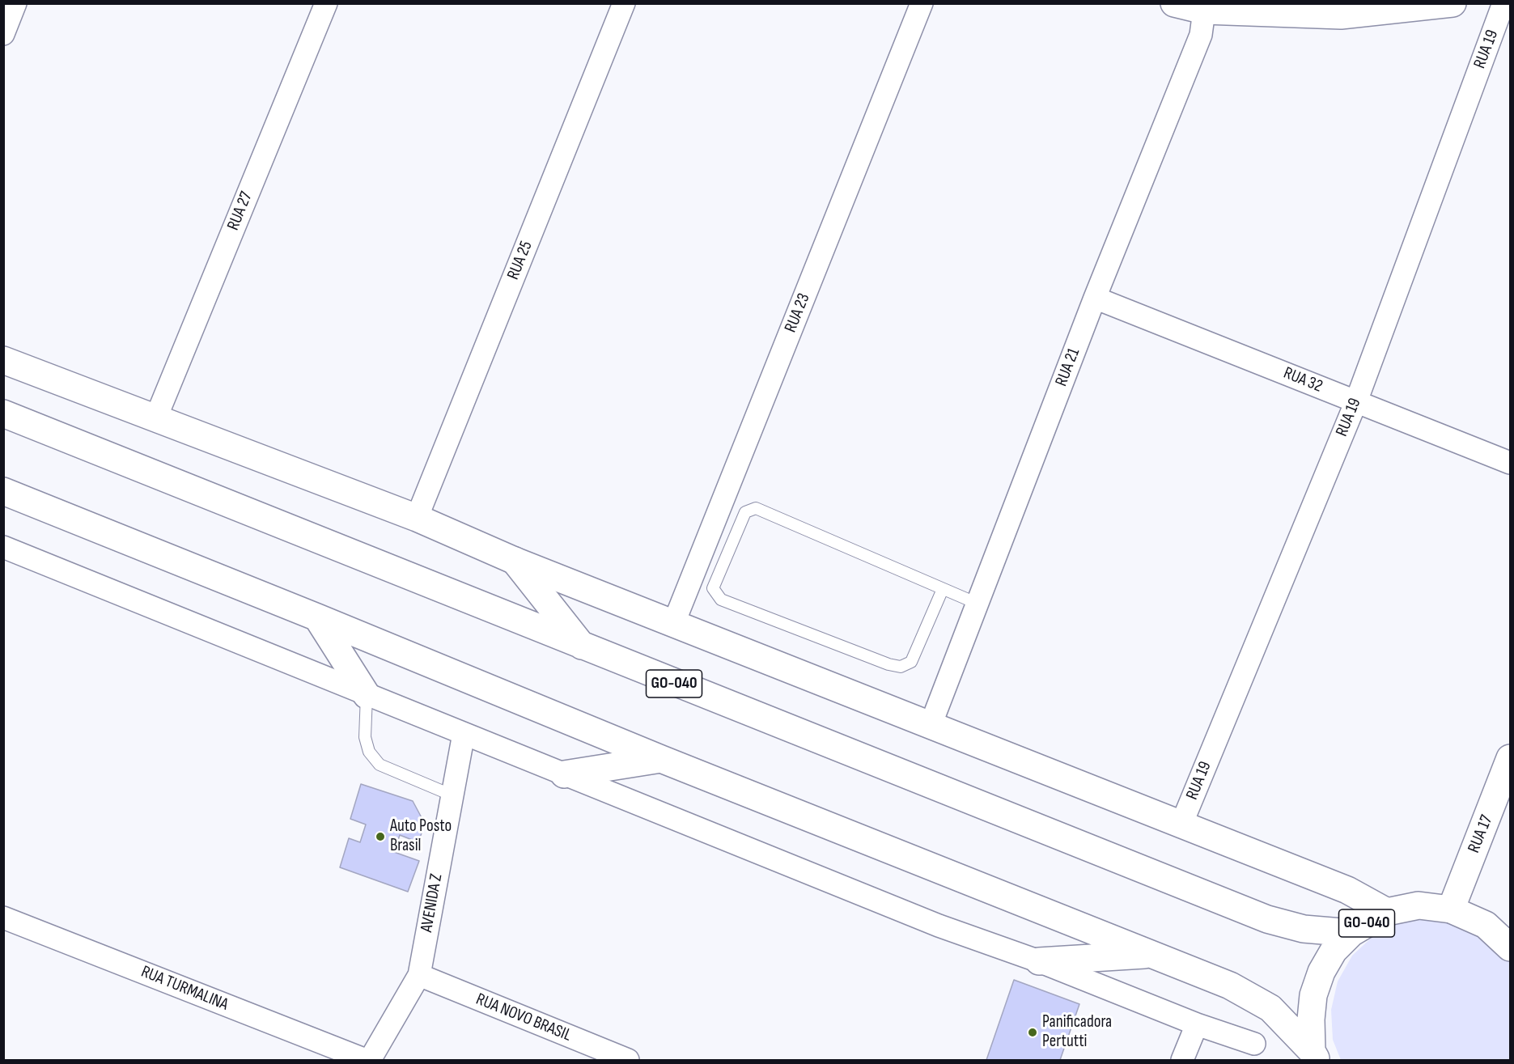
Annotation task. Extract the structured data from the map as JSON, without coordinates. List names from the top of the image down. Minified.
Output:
{"streets":{"main road":["GO-040","RUA 17"],"street":["RUA 19","RUA 27","RUA 25","RUA 23","RUA 21","RUA 32","AVENIDA Z","RUA TURMALINA","RUA NOVO BRASIL"]},"crossings":[["RUA 19","RUA 32"],["RUA 19","GO-040"],["RUA 27","GO-040"],["RUA 25","GO-040"],["RUA 23","GO-040"],["RUA 21","RUA 32"],["RUA 21","GO-040"],["GO-040","RUA 17"],["AVENIDA Z","RUA NOVO BRASIL"]],"places":["Auto Posto Brasil","Panificadora Pertutti"]}
